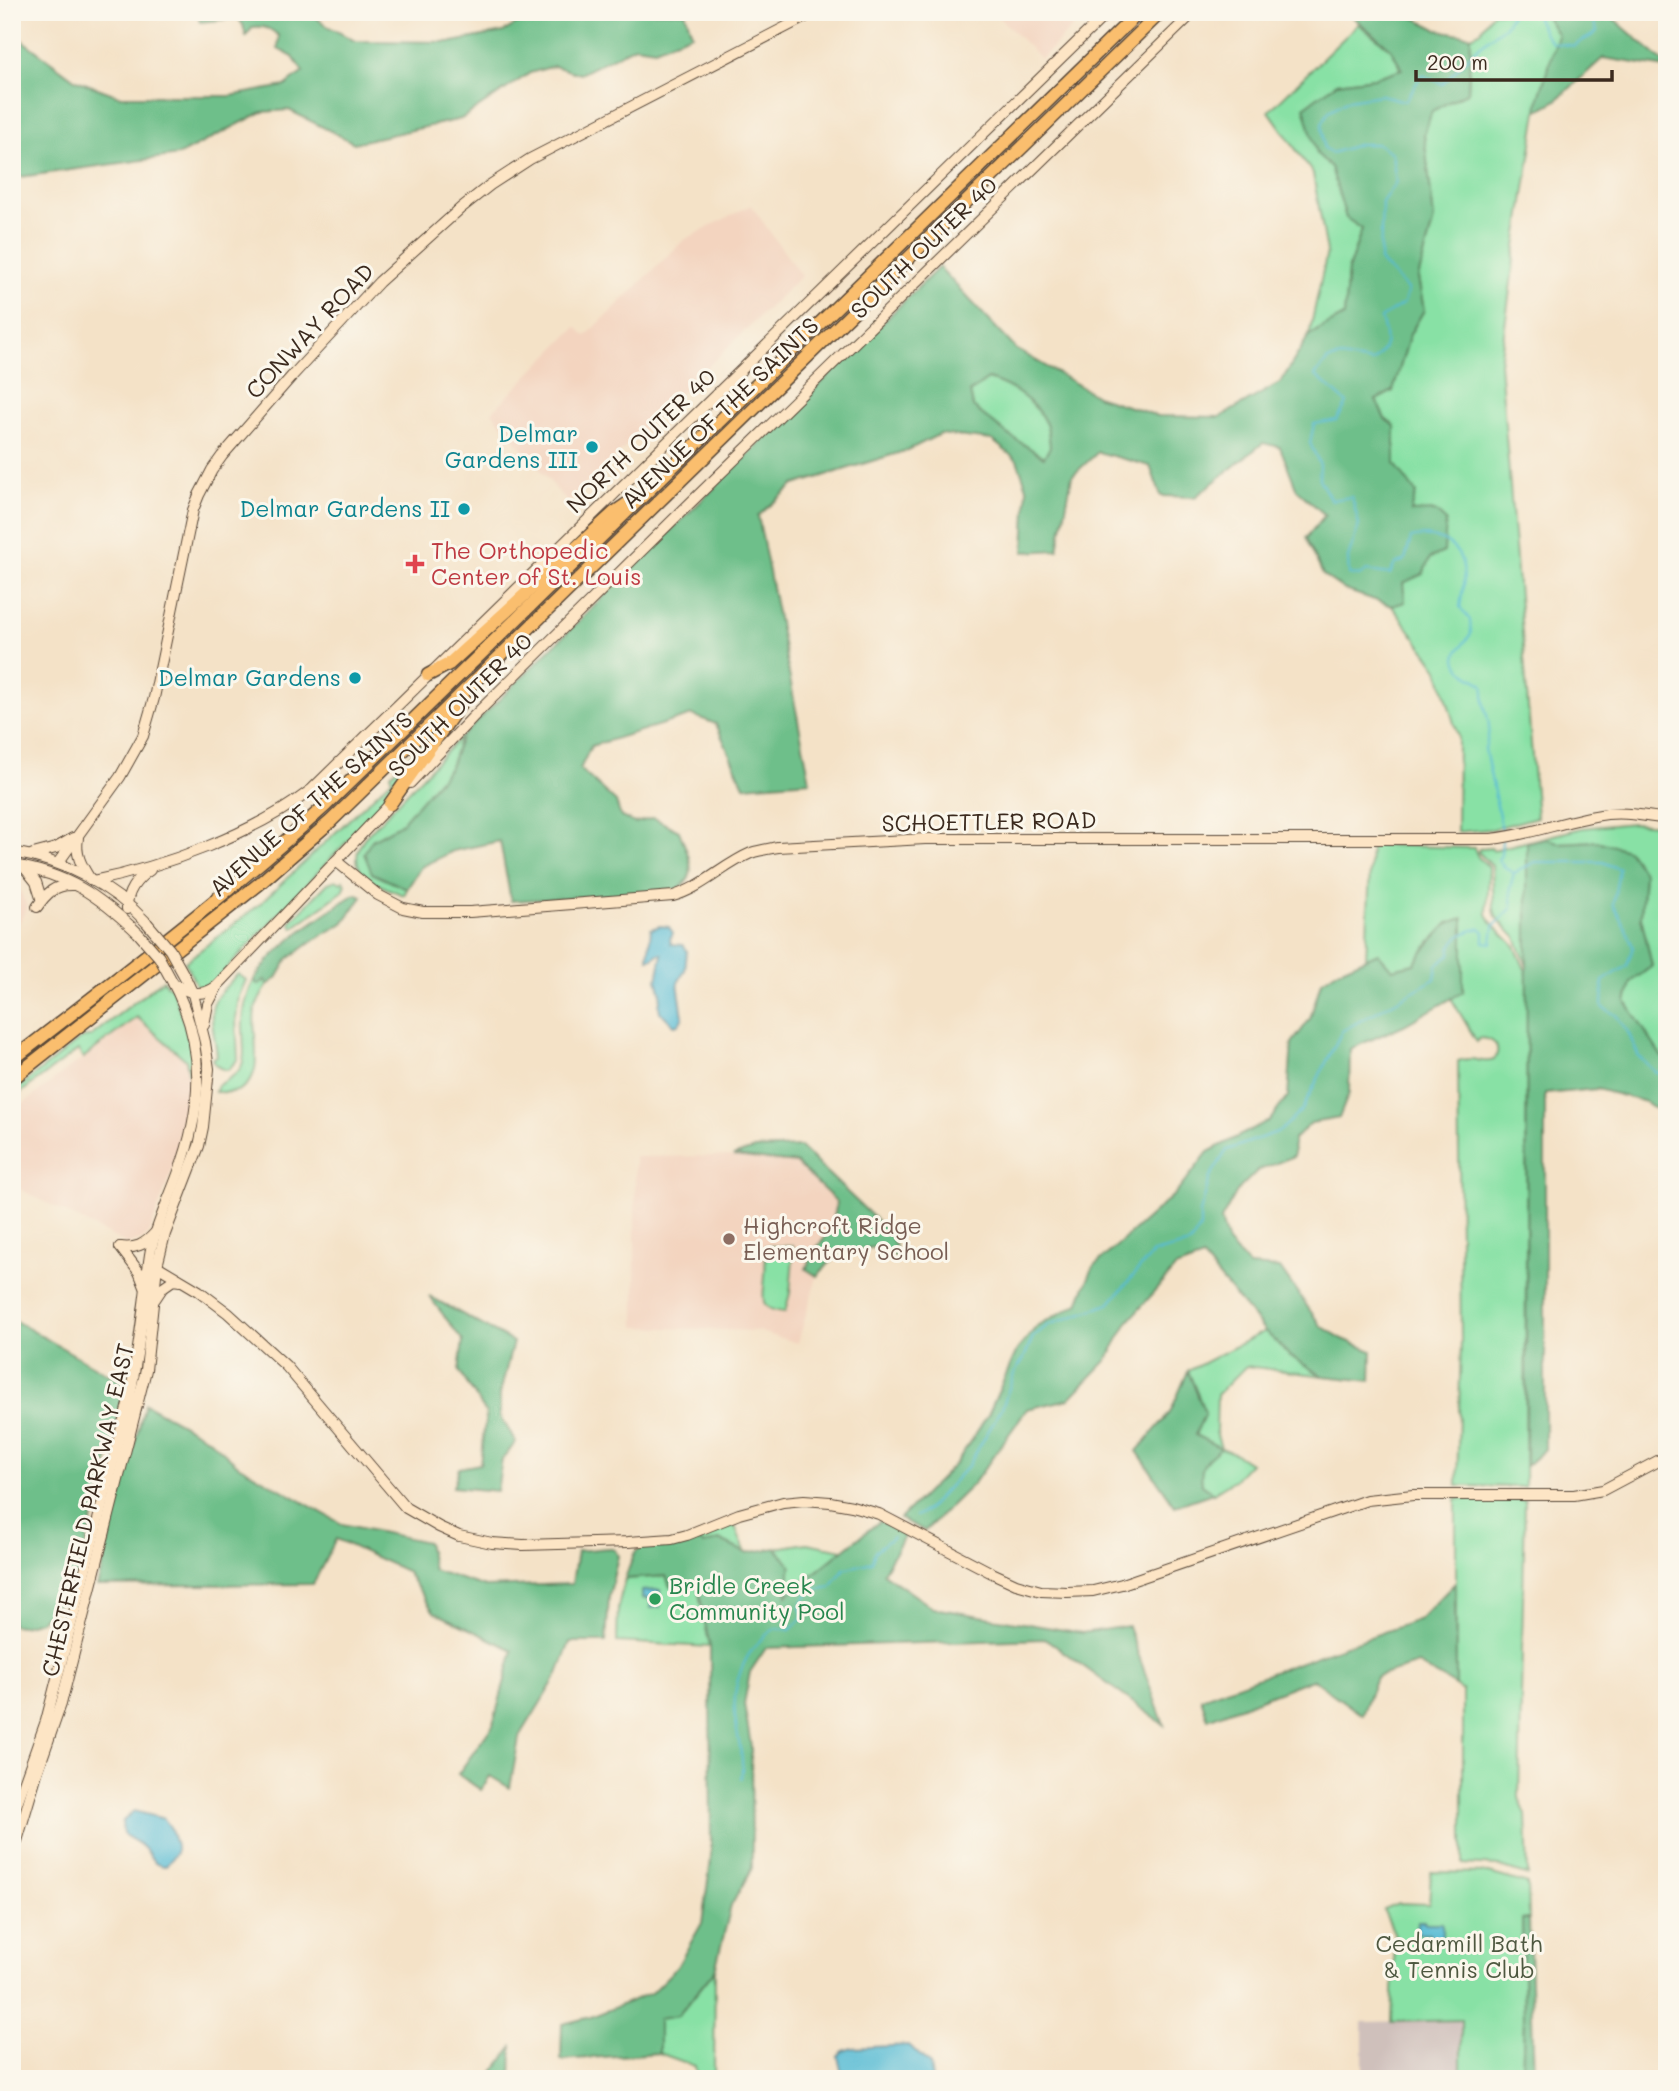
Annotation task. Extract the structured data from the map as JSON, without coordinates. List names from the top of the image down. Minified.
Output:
{"streets":{"highway":["AVENUE OF THE SAINTS"],"street":["SOUTH OUTER 40","CONWAY ROAD","NORTH OUTER 40","SCHOETTLER ROAD","CHESTERFIELD PARKWAY EAST"]},"crossings":[["SOUTH OUTER 40","SCHOETTLER ROAD"],["SOUTH OUTER 40","CHESTERFIELD PARKWAY EAST"],["CONWAY ROAD","CHESTERFIELD PARKWAY EAST"],["NORTH OUTER 40","CHESTERFIELD PARKWAY EAST"]],"parks":["Cedarmill Bath & Tennis Club"],"places":{"other":["Delmar Gardens III","Delmar Gardens II","Delmar Gardens","Highcroft Ridge Elementary School","Bridle Creek Community Pool"],"health":["The Orthopedic Center of St. Louis"]},"scale_bar":"200 m"}
